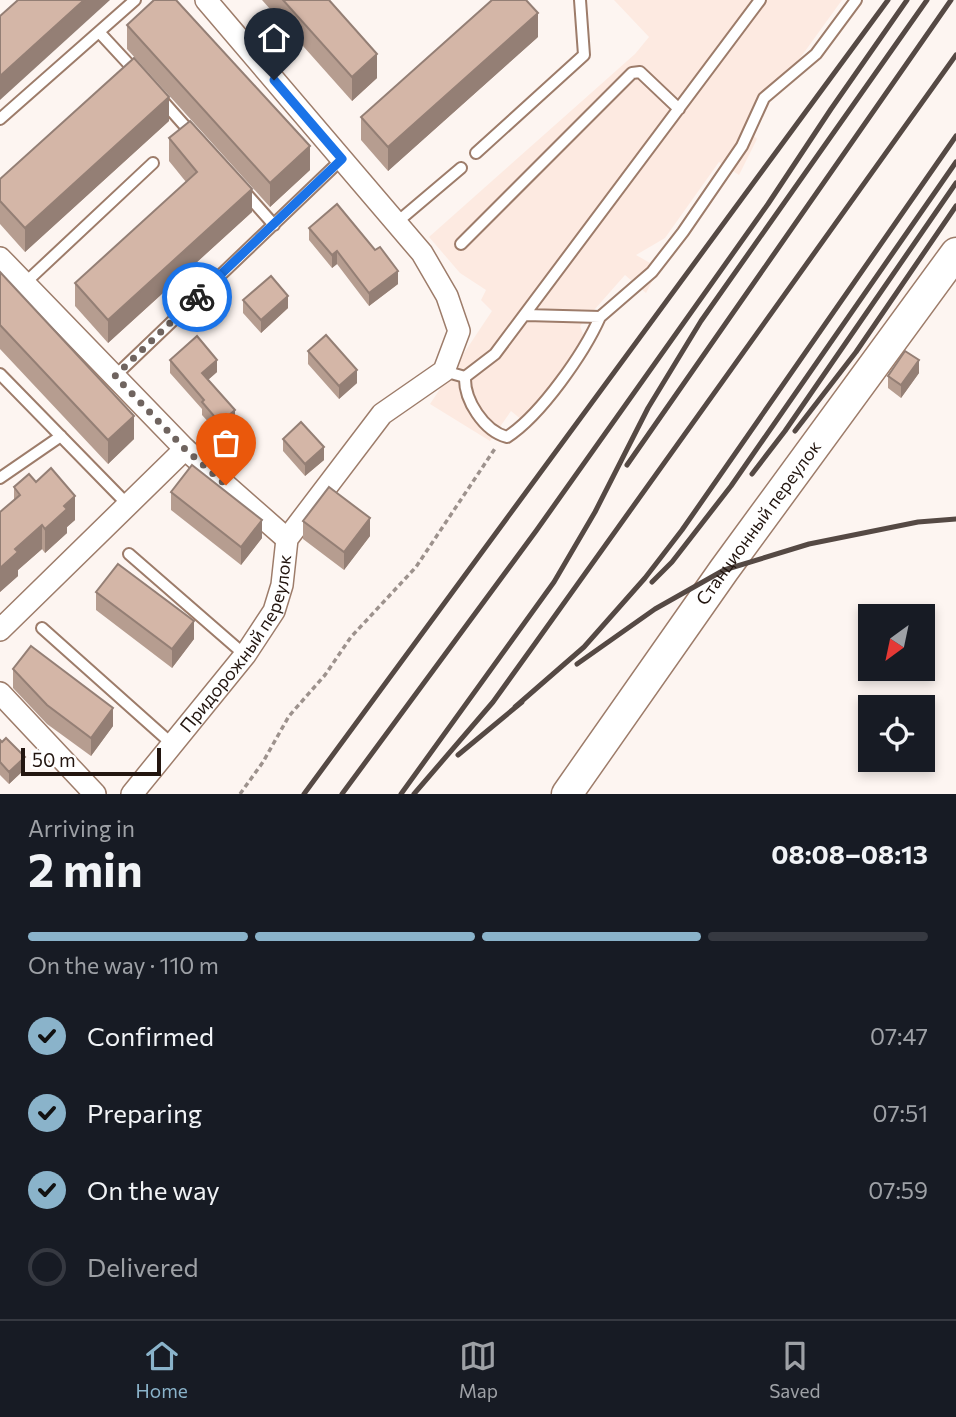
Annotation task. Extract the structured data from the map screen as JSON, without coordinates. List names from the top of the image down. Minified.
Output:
{"streets":{"main road":["Станционный переулок"],"street":["Придорожный переулок"]},"scale_bar":"50 m","north":"bottom left","page":{"scale":"50 m","heading":["2 min","Arriving in","08:08–08:13"],"bar":"On the way · 110 m","list":[["Confirmed","07:47"],["Preparing","07:51"],["On the way","07:59"],"Delivered"],"tabs":["Home","Map","Saved"]}}
